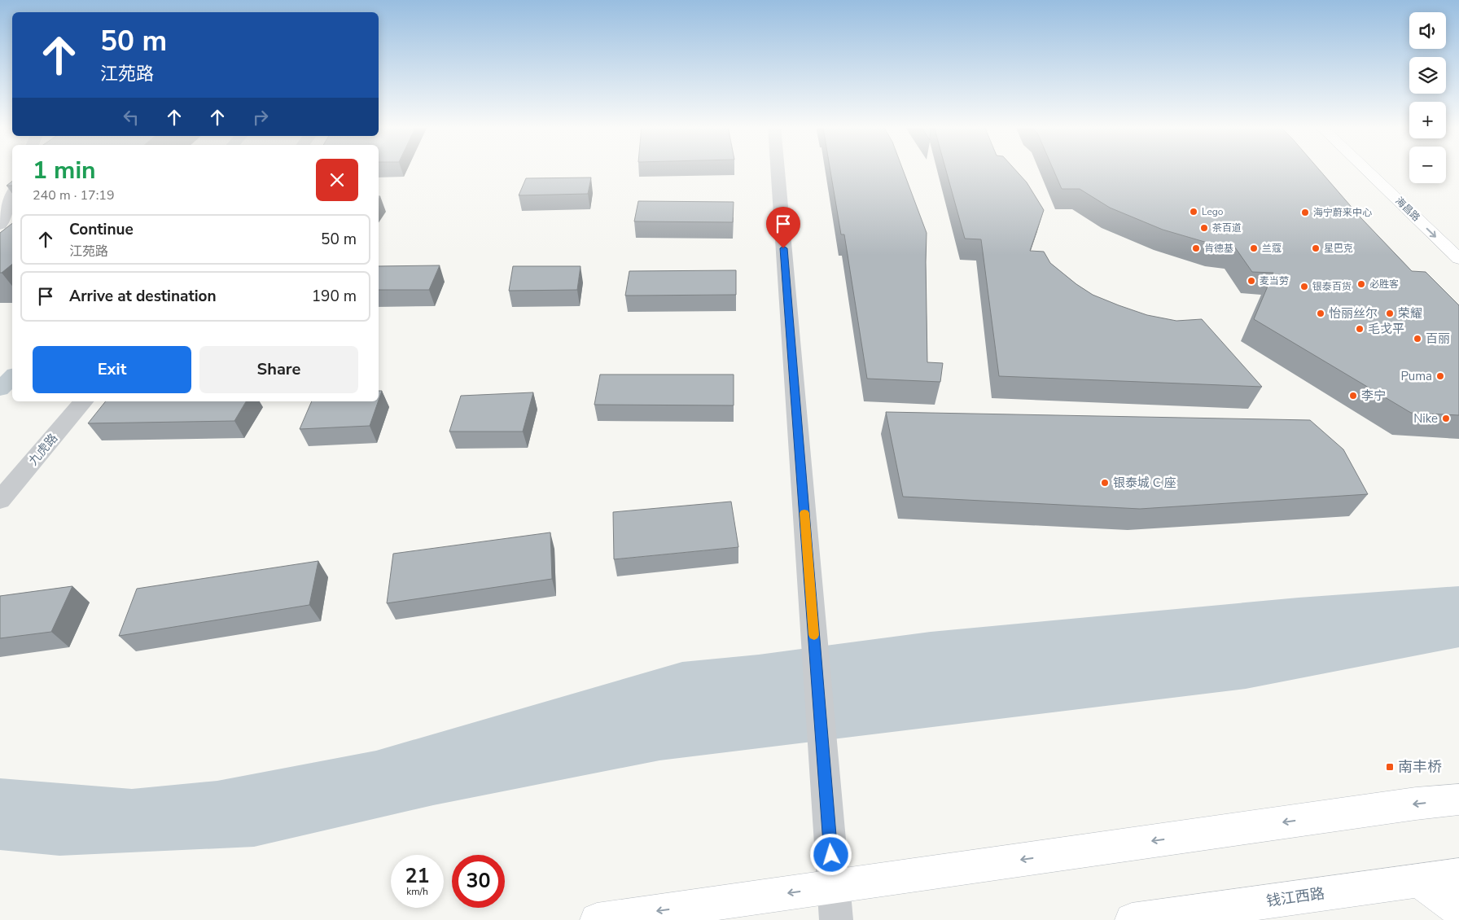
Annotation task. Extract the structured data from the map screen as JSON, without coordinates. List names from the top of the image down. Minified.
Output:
{"streets":{"main road":["海昌路","钱江西路"],"street":["九虎路"]},"places":{"other":["Lego","海宁蔚来中心","茶百道","肯德基","兰蔻","星巴克","麦当劳","必胜客","银泰百货","怡丽丝尔","荣耀","毛戈平","百丽","Puma","李宁","Nike","银泰城 C 座"],"transit":["南丰桥"]},"page":{"map_buttons":["+","−"],"turn":["50 m","江苑路"],"heading":["1 min","240 m · 17:19"],"list":[{"name":"Continue","note":"江苑路","value":"50 m"},{"name":"Arrive at destination","value":"190 m"}],"buttons":["Exit","Share"],"speed":"21 km/h","limit":"30"}}
